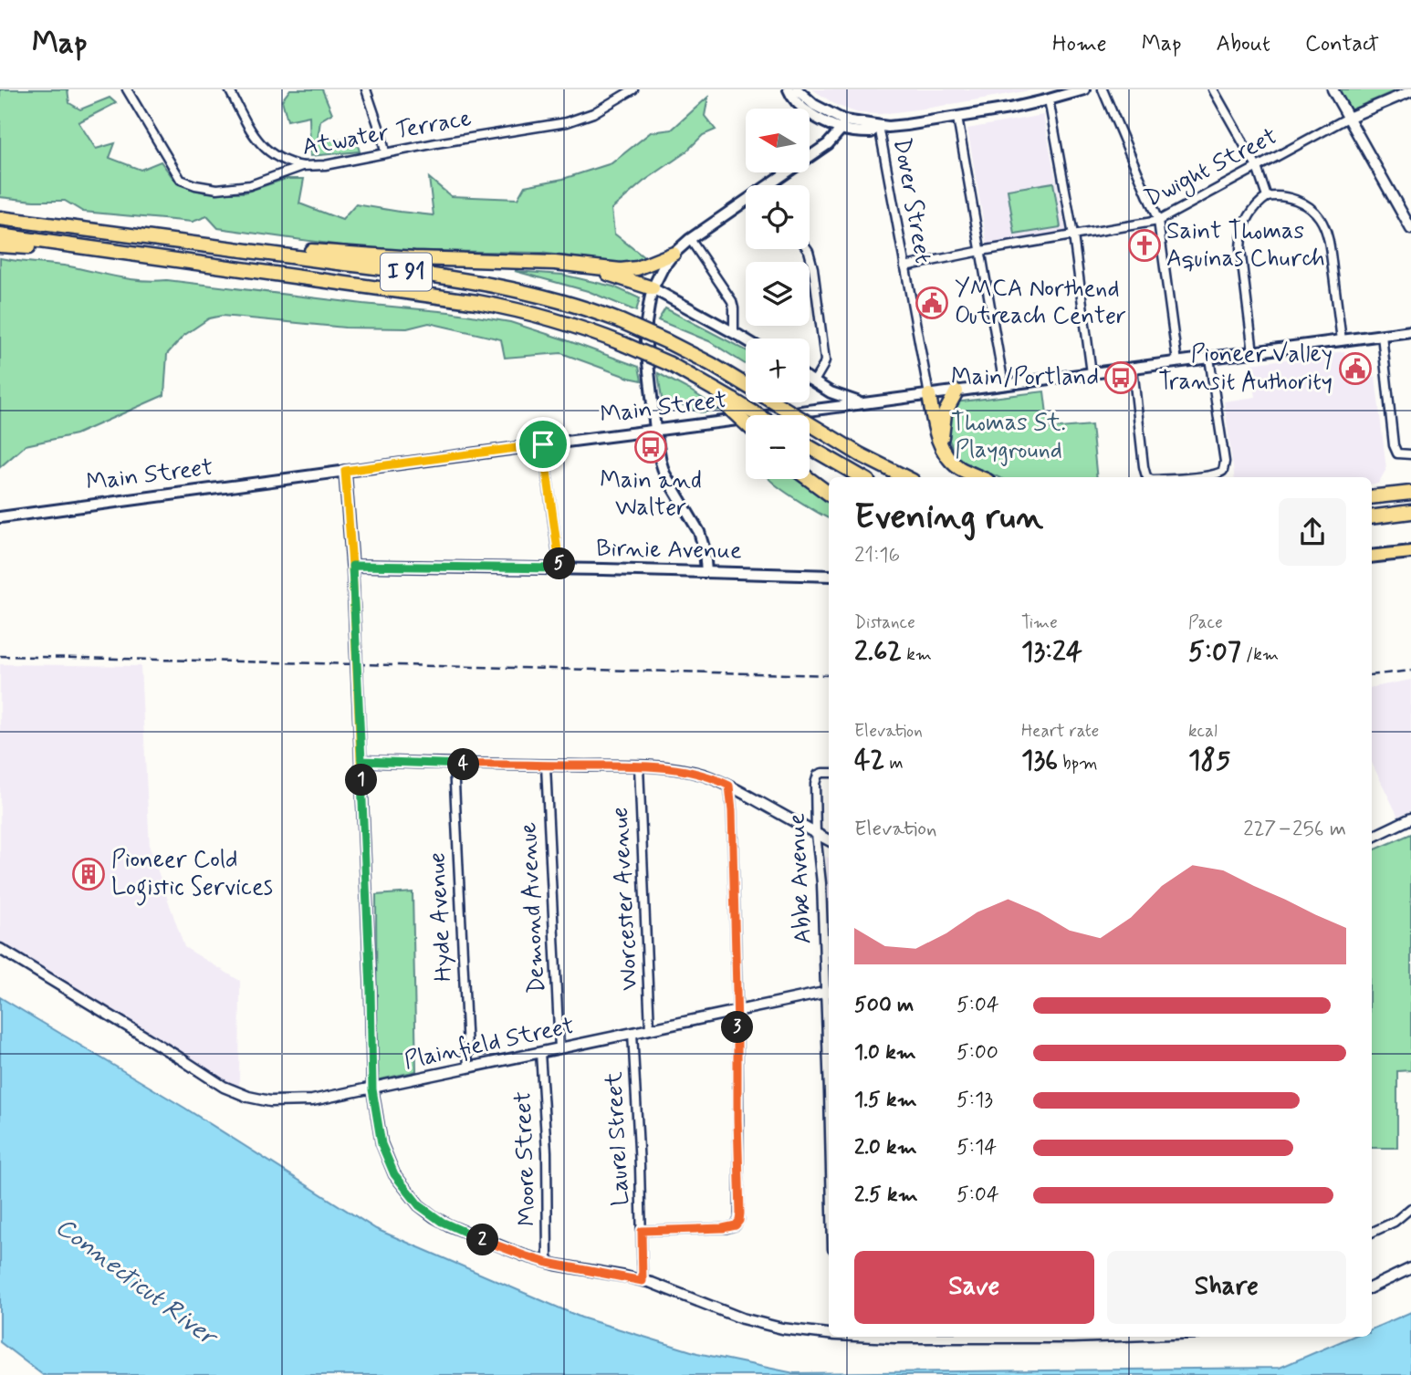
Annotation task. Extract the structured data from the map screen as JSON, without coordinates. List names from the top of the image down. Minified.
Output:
{"streets":{"highway":["I 91"],"main road":["Main Street","Birnie Avenue"],"street":["Atwater Terrace","Dwight Street","Dover Street","Abbe Avenue","Worcester Avenue","Demond Avenue","Hyde Avenue","Plainfield Street","Laurel Street","Moore Street"]},"crossings":[["Dwight Street","Dover Street"],["Dover Street","Main Street"],["Abbe Avenue","Plainfield Street"],["Worcester Avenue","Plainfield Street"],["Demond Avenue","Plainfield Street"],["Hyde Avenue","Plainfield Street"],["Plainfield Street","Laurel Street"],["Plainfield Street","Moore Street"]],"water":["Connecticut River"],"parks":["Thomas St. Playground"],"places":{"church":["Saint Thomas Aquinas Church"],"public building":["YMCA Northend Outreach Center","Pioneer Valley Transit Authority"],"bus stop":["Main/Portland","Main and Walter"],"building":["Pioneer Cold Logistic Services"]},"north":"left","page":{"header":"Map","nav":["Home","Map","About","Contact"],"map_buttons":["+","−"],"heading":["Evening run","21:16"],"pins":["5","4","1","3","2"],"stats":[["Distance","2.62 km"],["Time","13:24"],["Pace","5:07 /km"],["Elevation","42 m"],["Heart rate","136 bpm"],["kcal","185"]],"chart":["Elevation","227–256 m"],"list":[{"name":"500 m","note":"5:04"},{"name":"1.0 km","note":"5:00"},{"name":"1.5 km","note":"5:13"},{"name":"2.0 km","note":"5:14"},{"name":"2.5 km","note":"5:04"}],"buttons":["Save","Share"]}}
